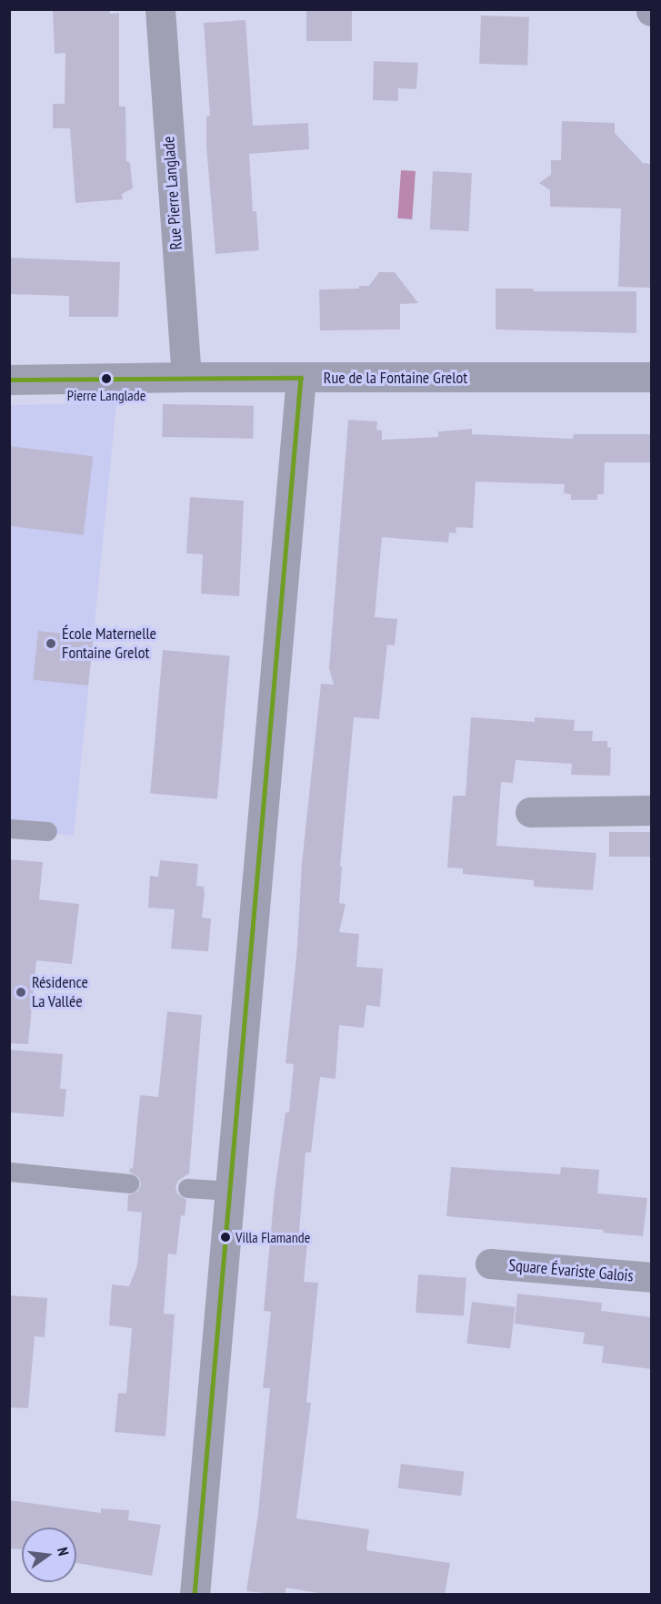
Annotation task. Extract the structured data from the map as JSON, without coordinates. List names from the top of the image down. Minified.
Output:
{"streets":{"street":["Rue Pierre Langlade","Rue de la Fontaine Grelot","Square Évariste Galois"]},"crossings":[["Rue Pierre Langlade","Rue de la Fontaine Grelot"]],"places":["Pierre Langlade","École Maternelle Fontaine Grelot","Résidence La Vallée","Villa Flamande"],"north":"right"}
